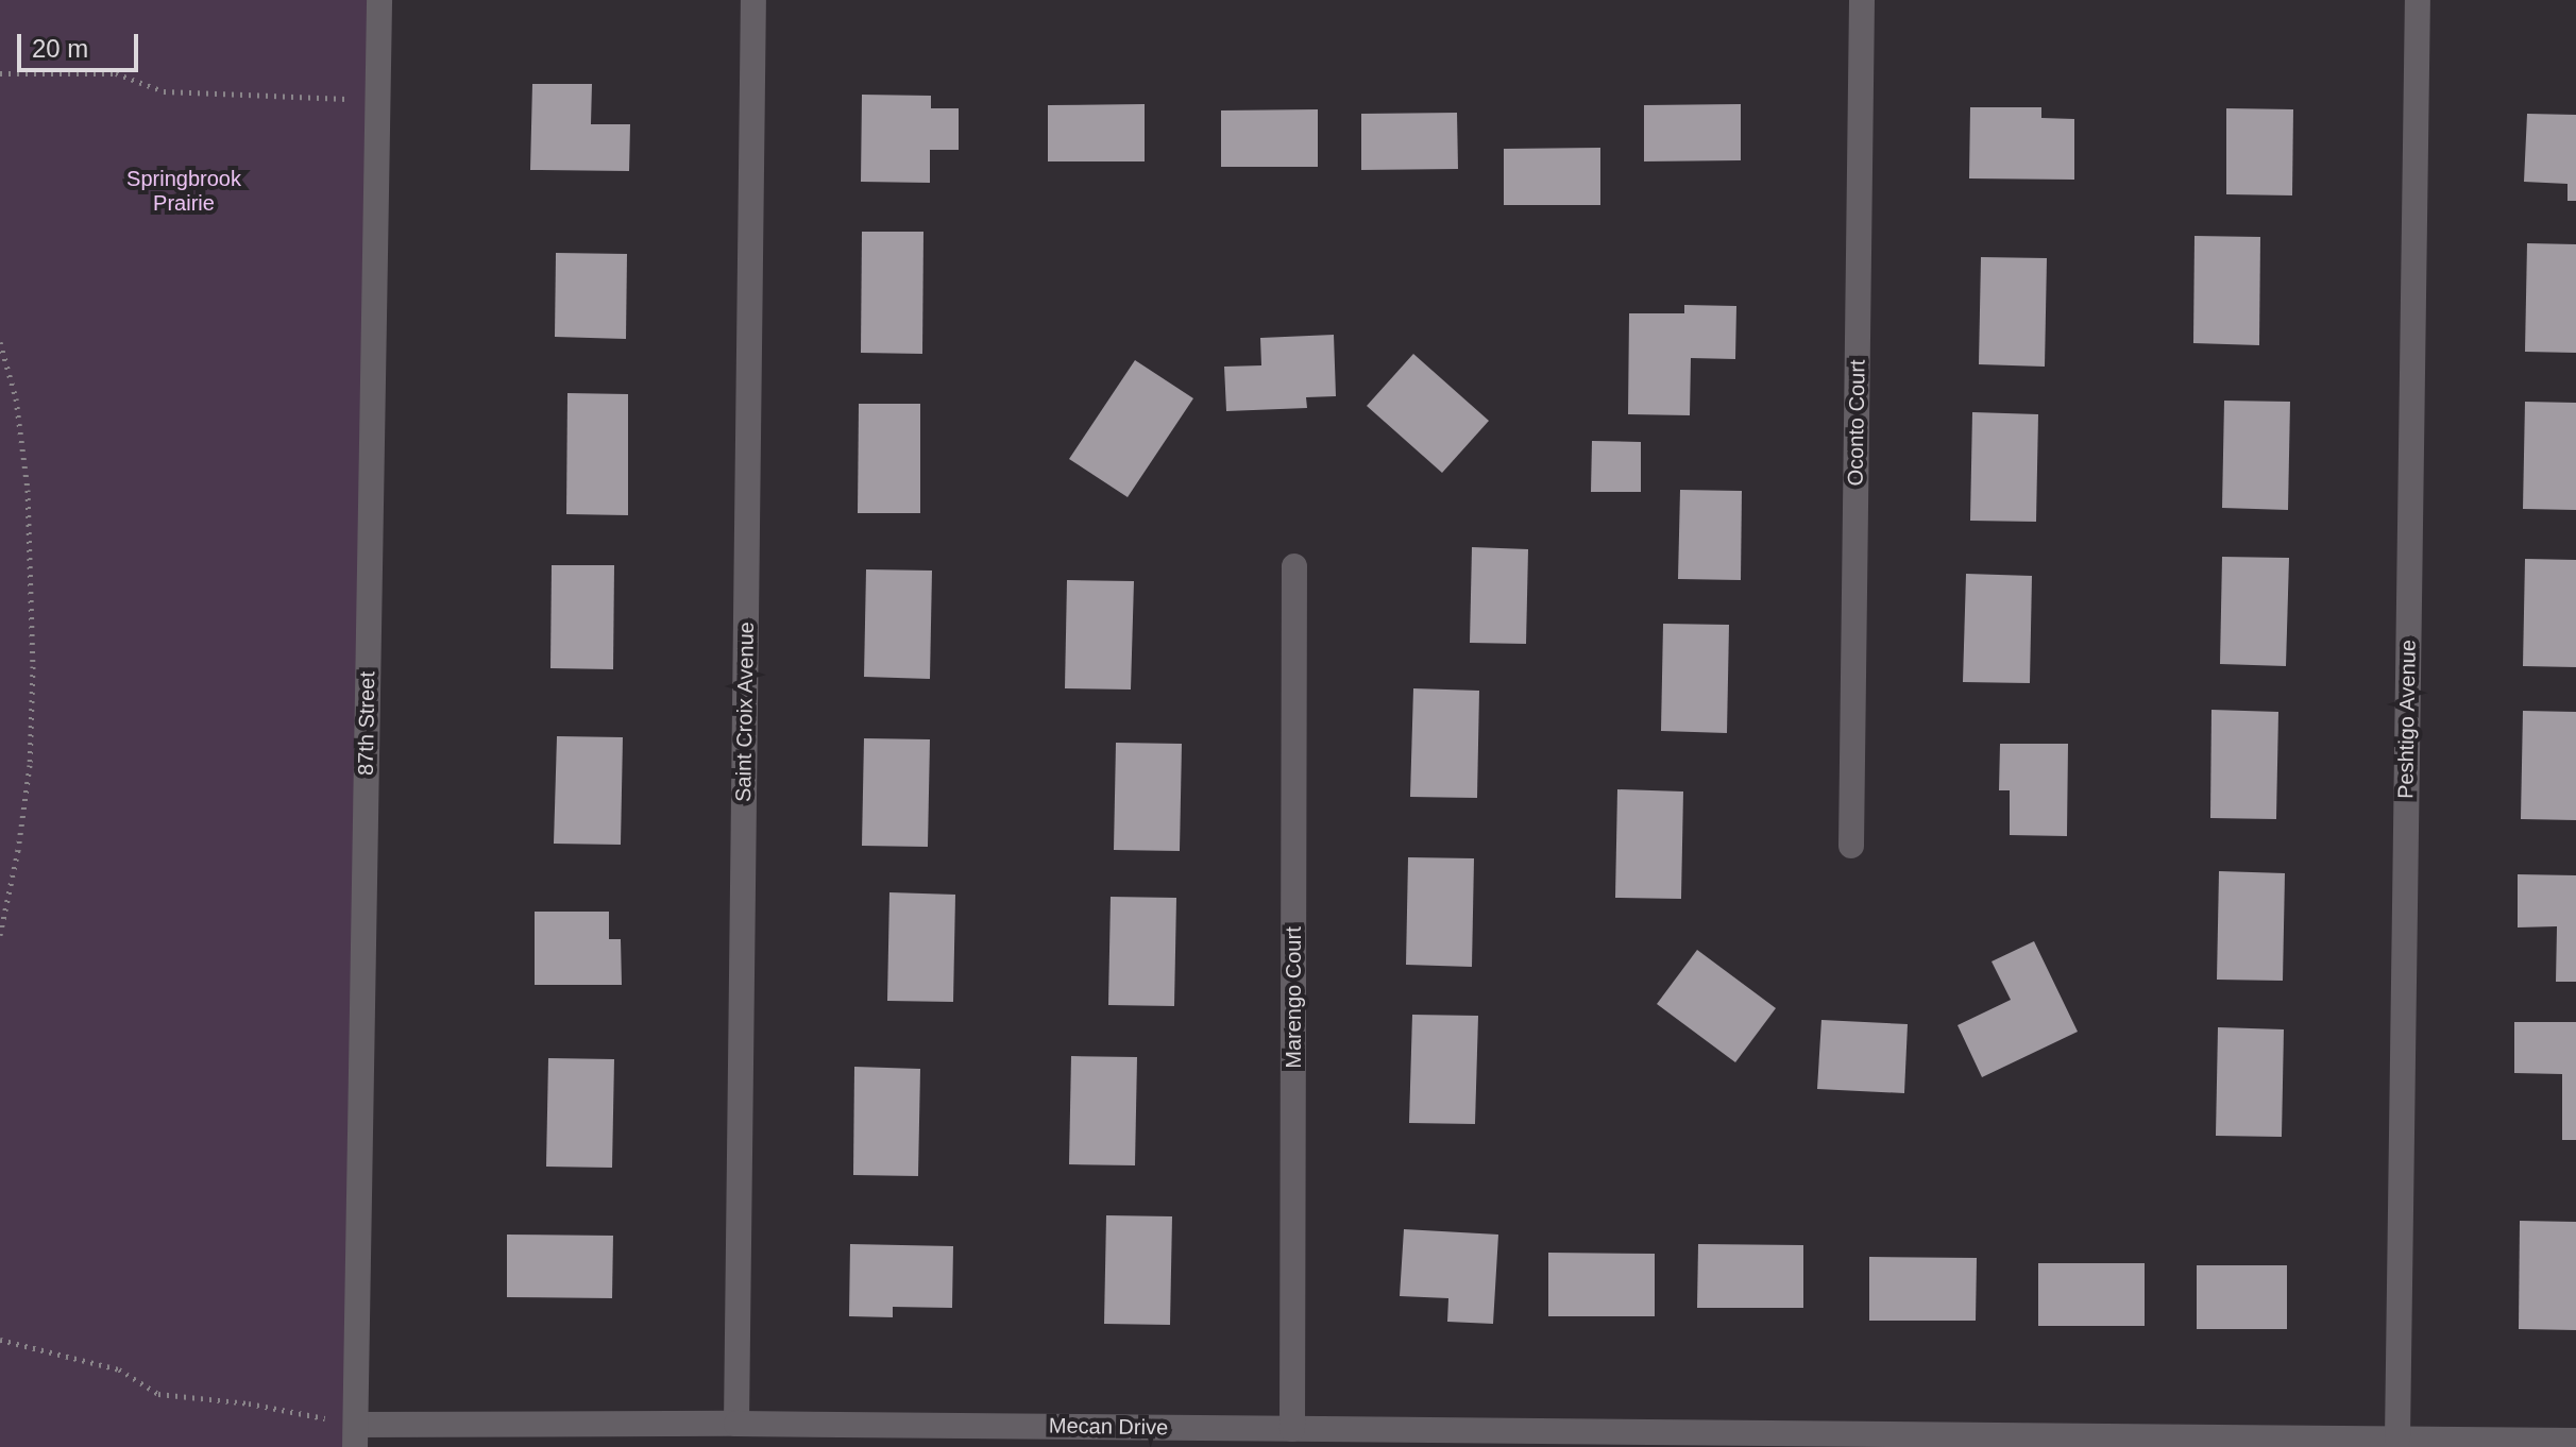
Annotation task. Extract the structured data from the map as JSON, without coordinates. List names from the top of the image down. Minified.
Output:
{"streets":{"street":["Oconto Court","Saint Croix Avenue","Peshtigo Avenue","87th Street","Marengo Court","Mecan Drive"]},"crossings":[["Saint Croix Avenue","Mecan Drive"],["Peshtigo Avenue","Mecan Drive"],["87th Street","Mecan Drive"],["Marengo Court","Mecan Drive"]],"parks":["Springbrook Prairie"],"scale_bar":"20 m"}
